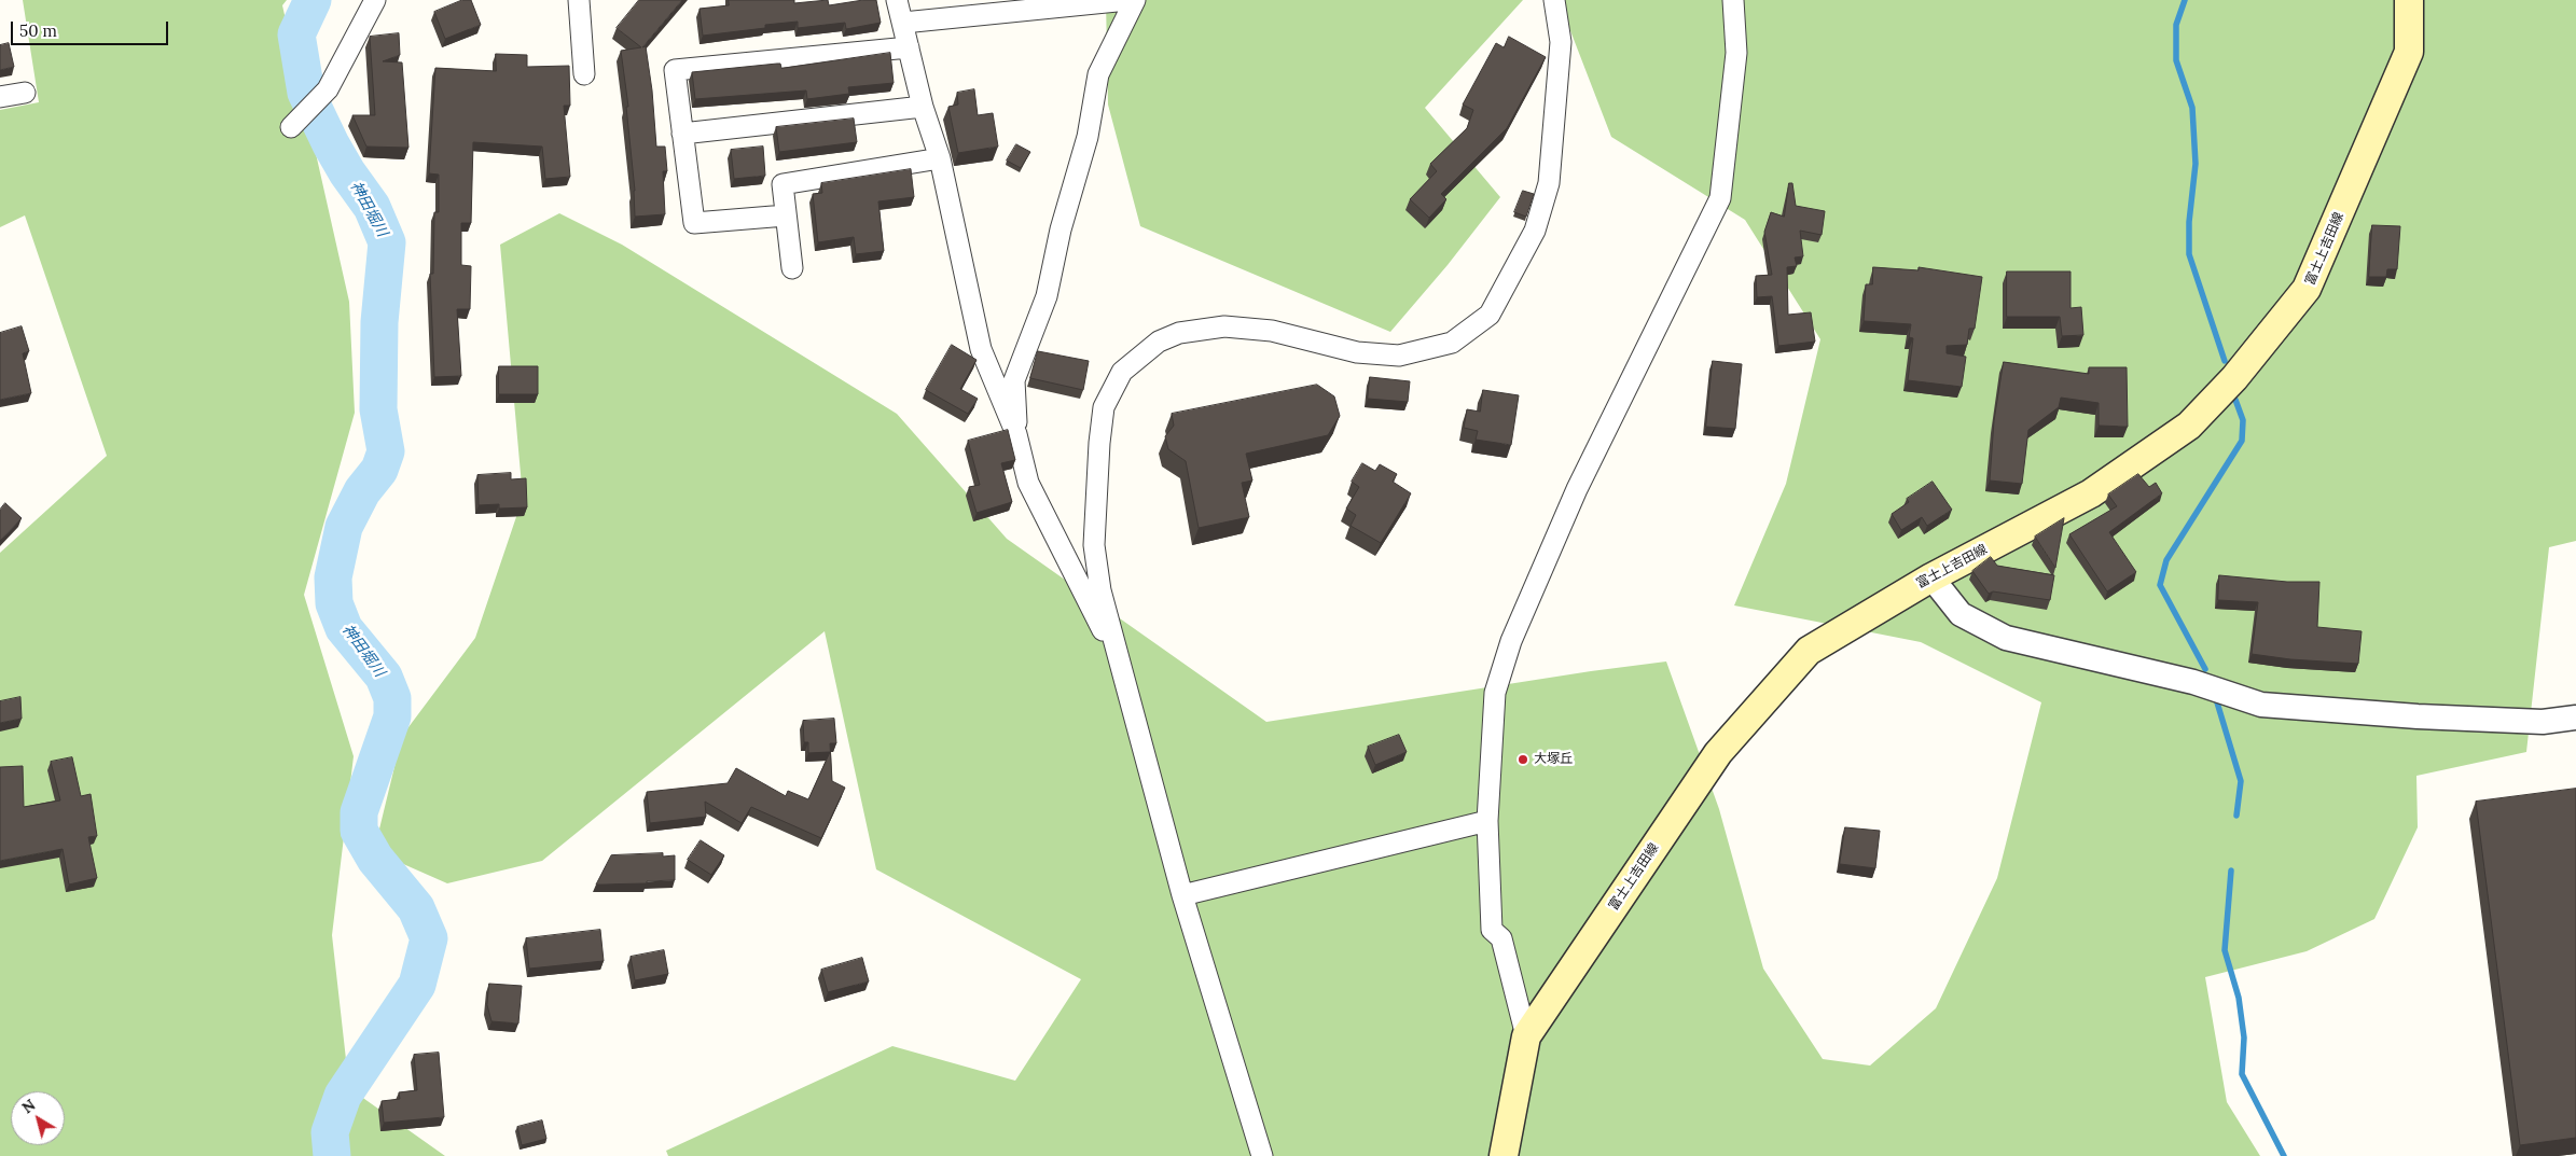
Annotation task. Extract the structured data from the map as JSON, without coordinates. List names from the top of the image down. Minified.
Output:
{"streets":{"main road":["富士上吉田線"]},"water":["神田堀川"],"places":["大塚丘"],"scale_bar":"50 m","north":"top left"}
